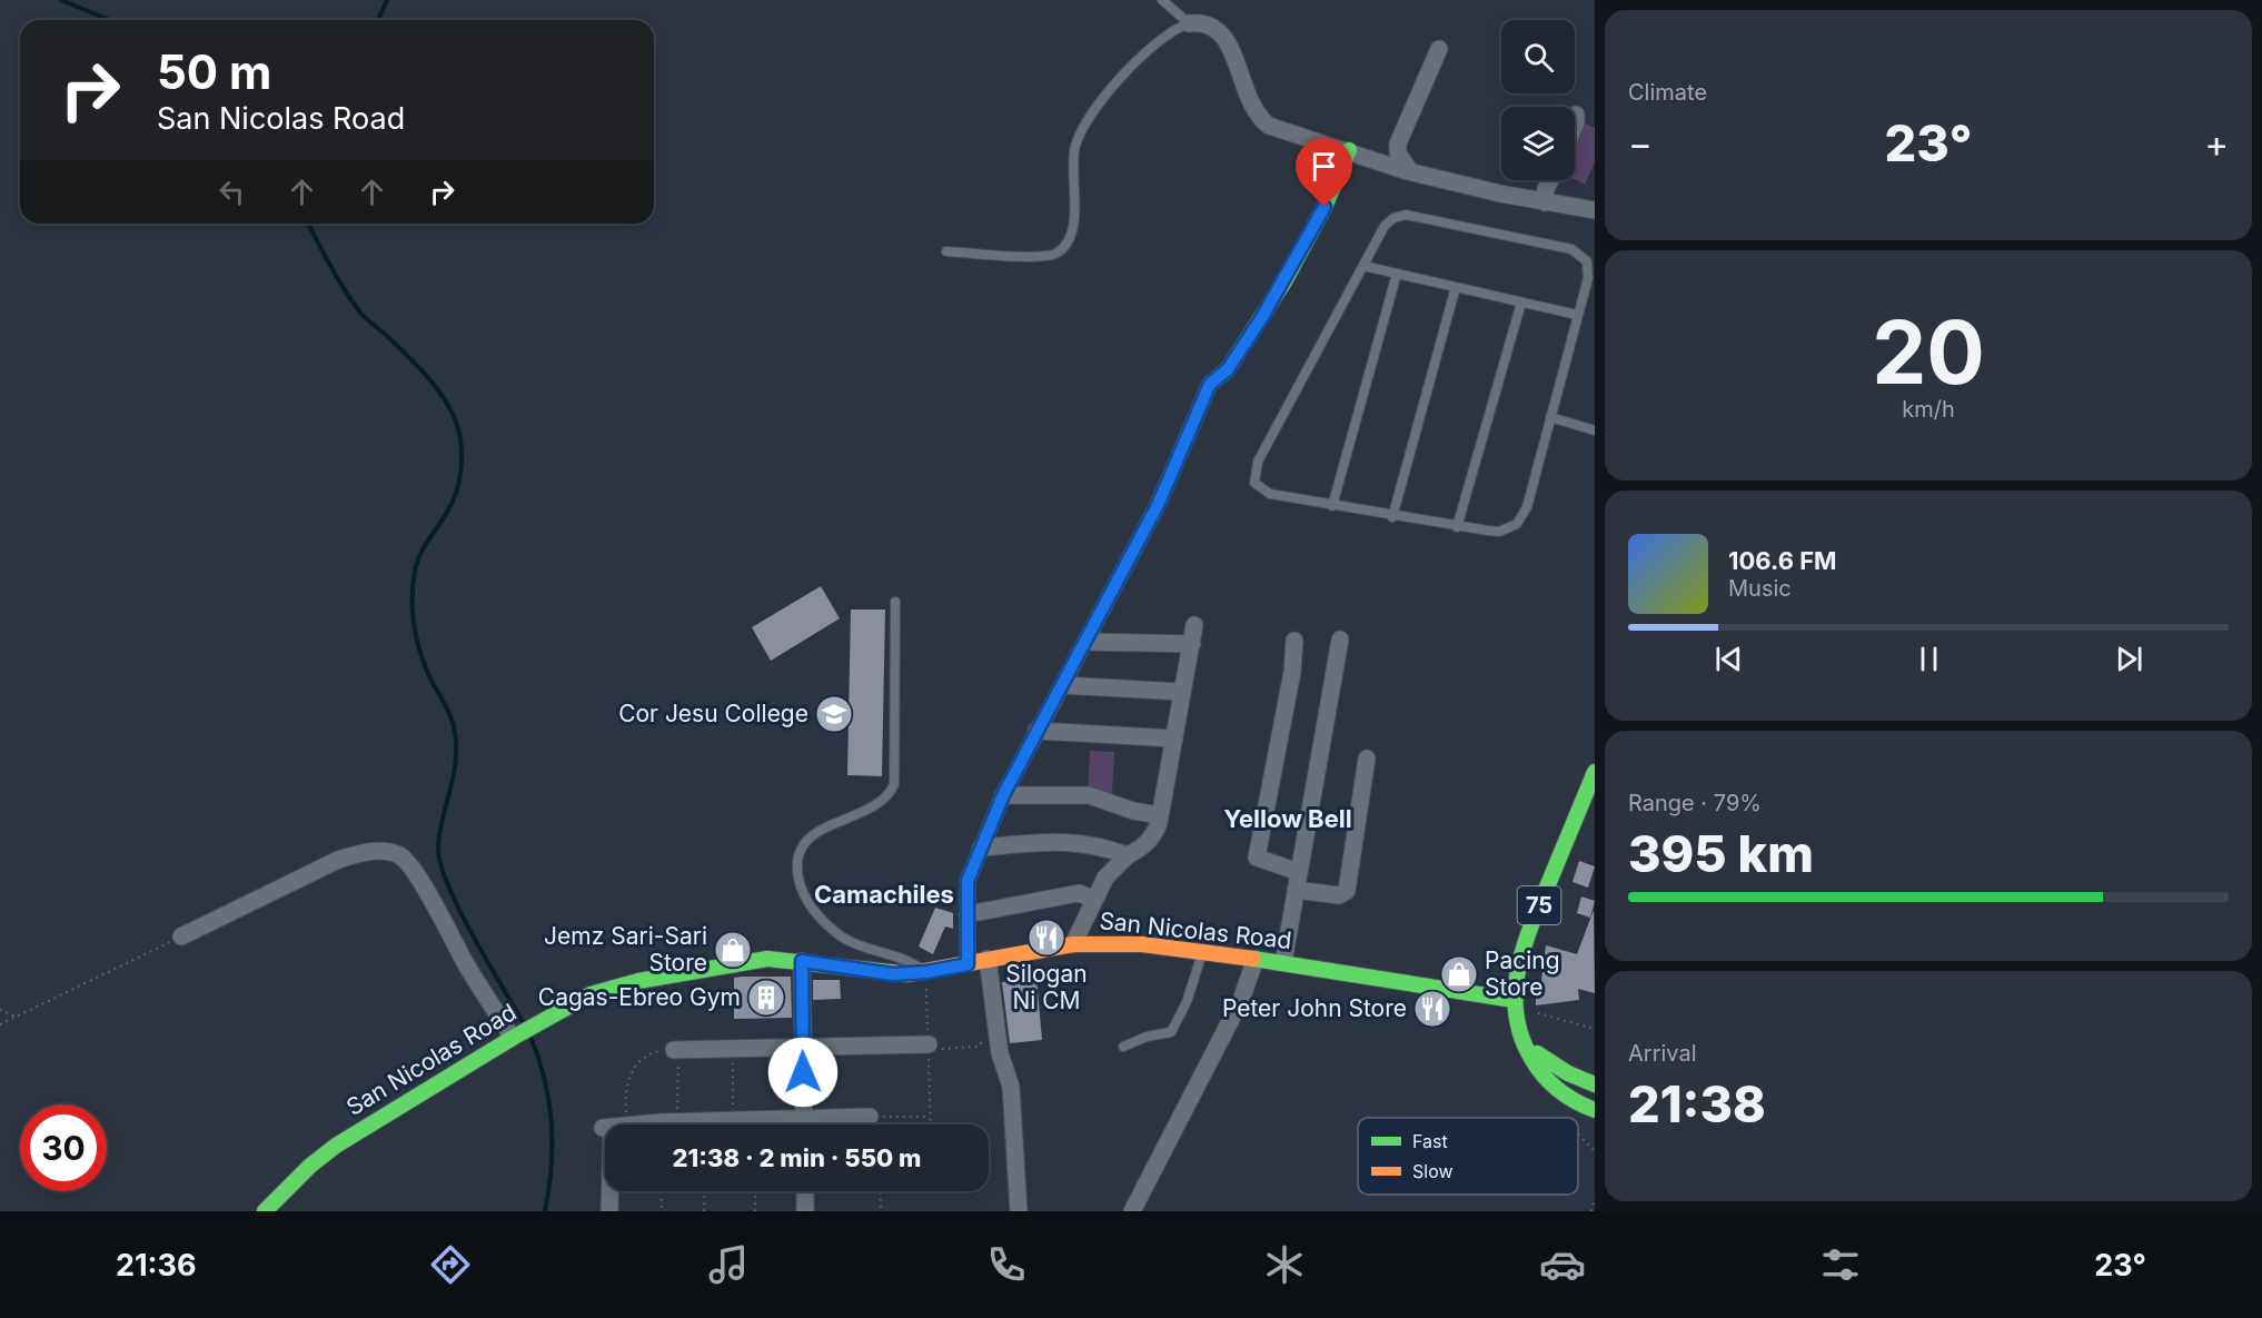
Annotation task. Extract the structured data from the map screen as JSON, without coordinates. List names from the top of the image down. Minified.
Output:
{"streets":{"main road":["75","San Nicolas Road"]},"crossings":[["75","San Nicolas Road"]],"districts":["Yellow Bell","Camachiles"],"places":{"school or university":["Cor Jesu College"],"restaurant":["Silogan Ni CM","Peter John Store"],"shop":["Jemz Sari-Sari Store","Pacing Store"],"building":["Cagas-Ebreo Gym"]},"legend":["Fast","Slow"],"page":{"tile":["Climate",["20","km/h"],["Range · 79%","395 km"],["Arrival","21:38"]],"turn":["50 m","San Nicolas Road"],"heat":["−","23°","+"],"song":["106.6 FM","Music"],"limit":"30","trip":"21:38 · 2 min · 550 m","tabs":["21:36","23°"]}}
